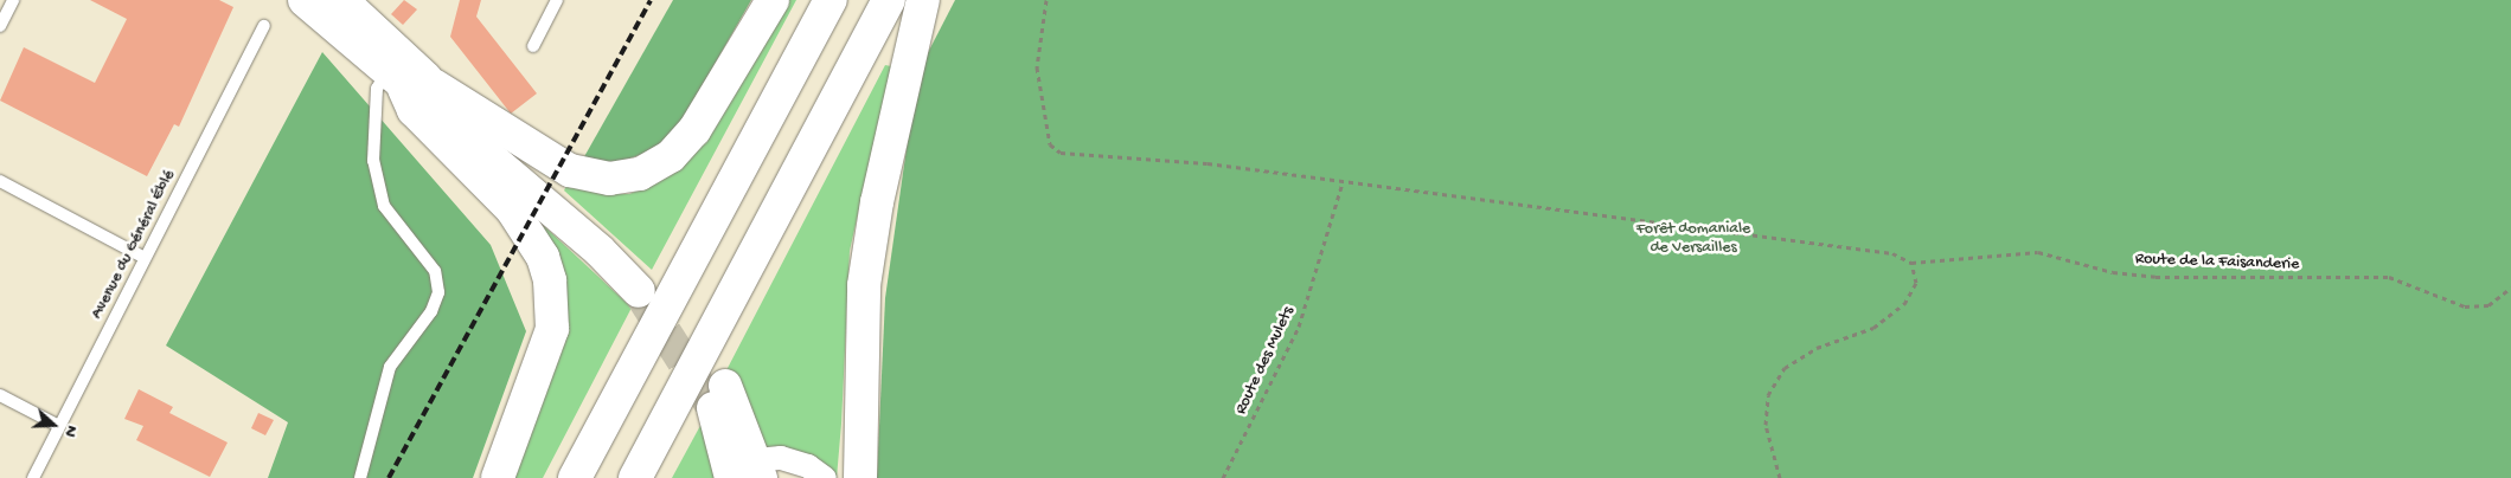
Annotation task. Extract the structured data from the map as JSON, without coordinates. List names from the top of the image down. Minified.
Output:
{"streets":{"lane":["Avenue du Général Éblé"],"path":["Route de la Faisanderie","Route des Mulets"]},"parks":["Forêt domaniale de Versailles"],"north":"right"}
